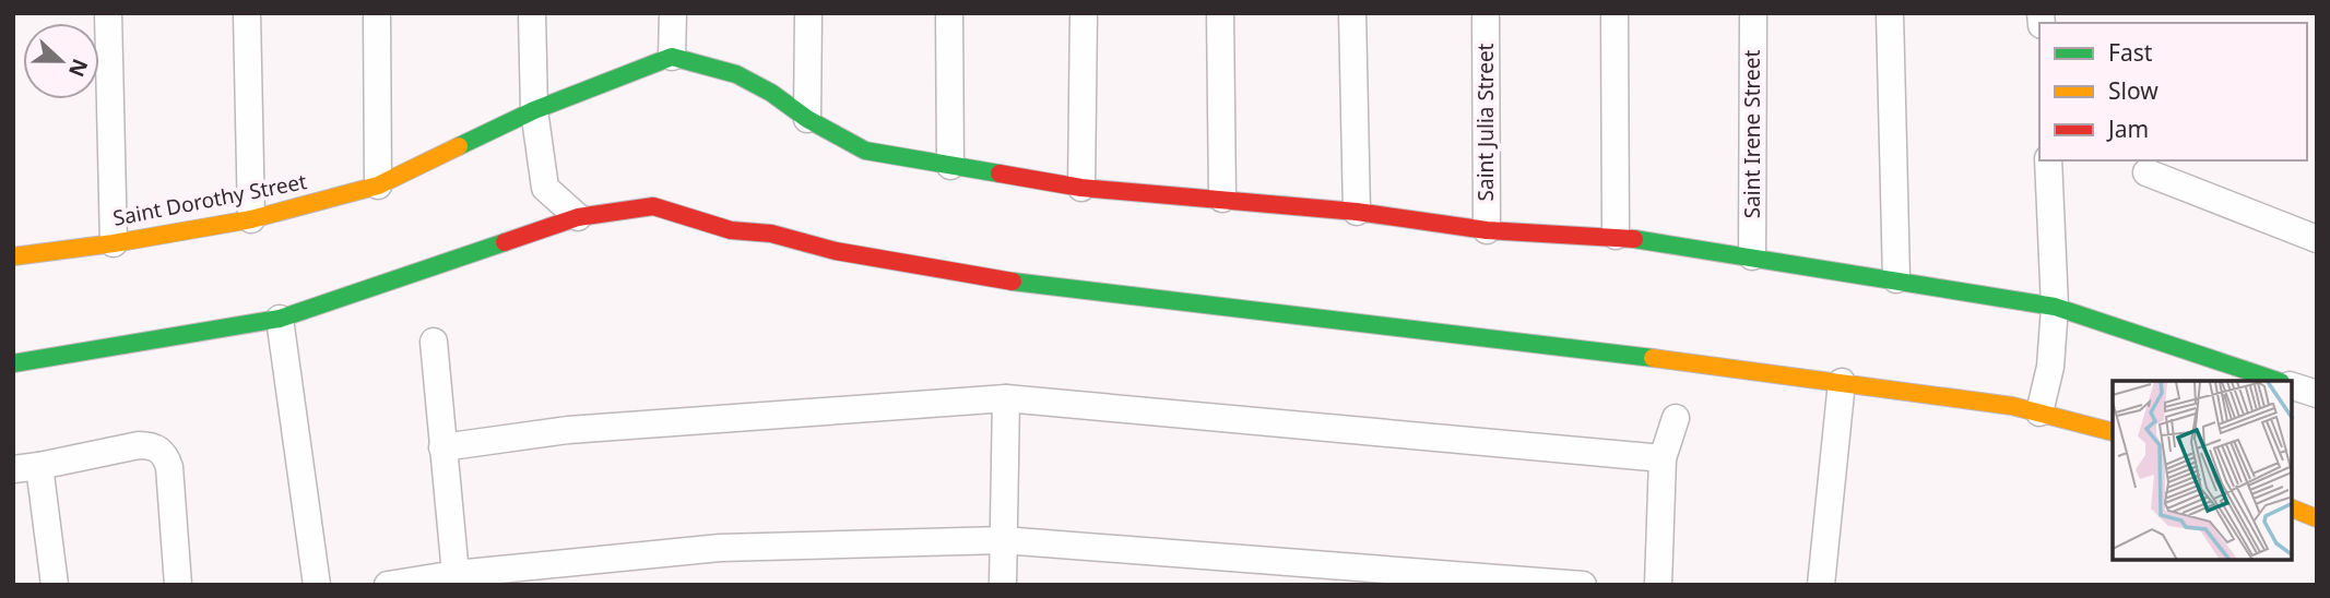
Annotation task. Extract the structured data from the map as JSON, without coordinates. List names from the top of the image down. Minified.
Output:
{"streets":{"street":["Saint Julia Street","Saint Irene Street","Saint Dorothy Street"]},"legend":["Fast","Slow","Jam"],"north":"right"}
